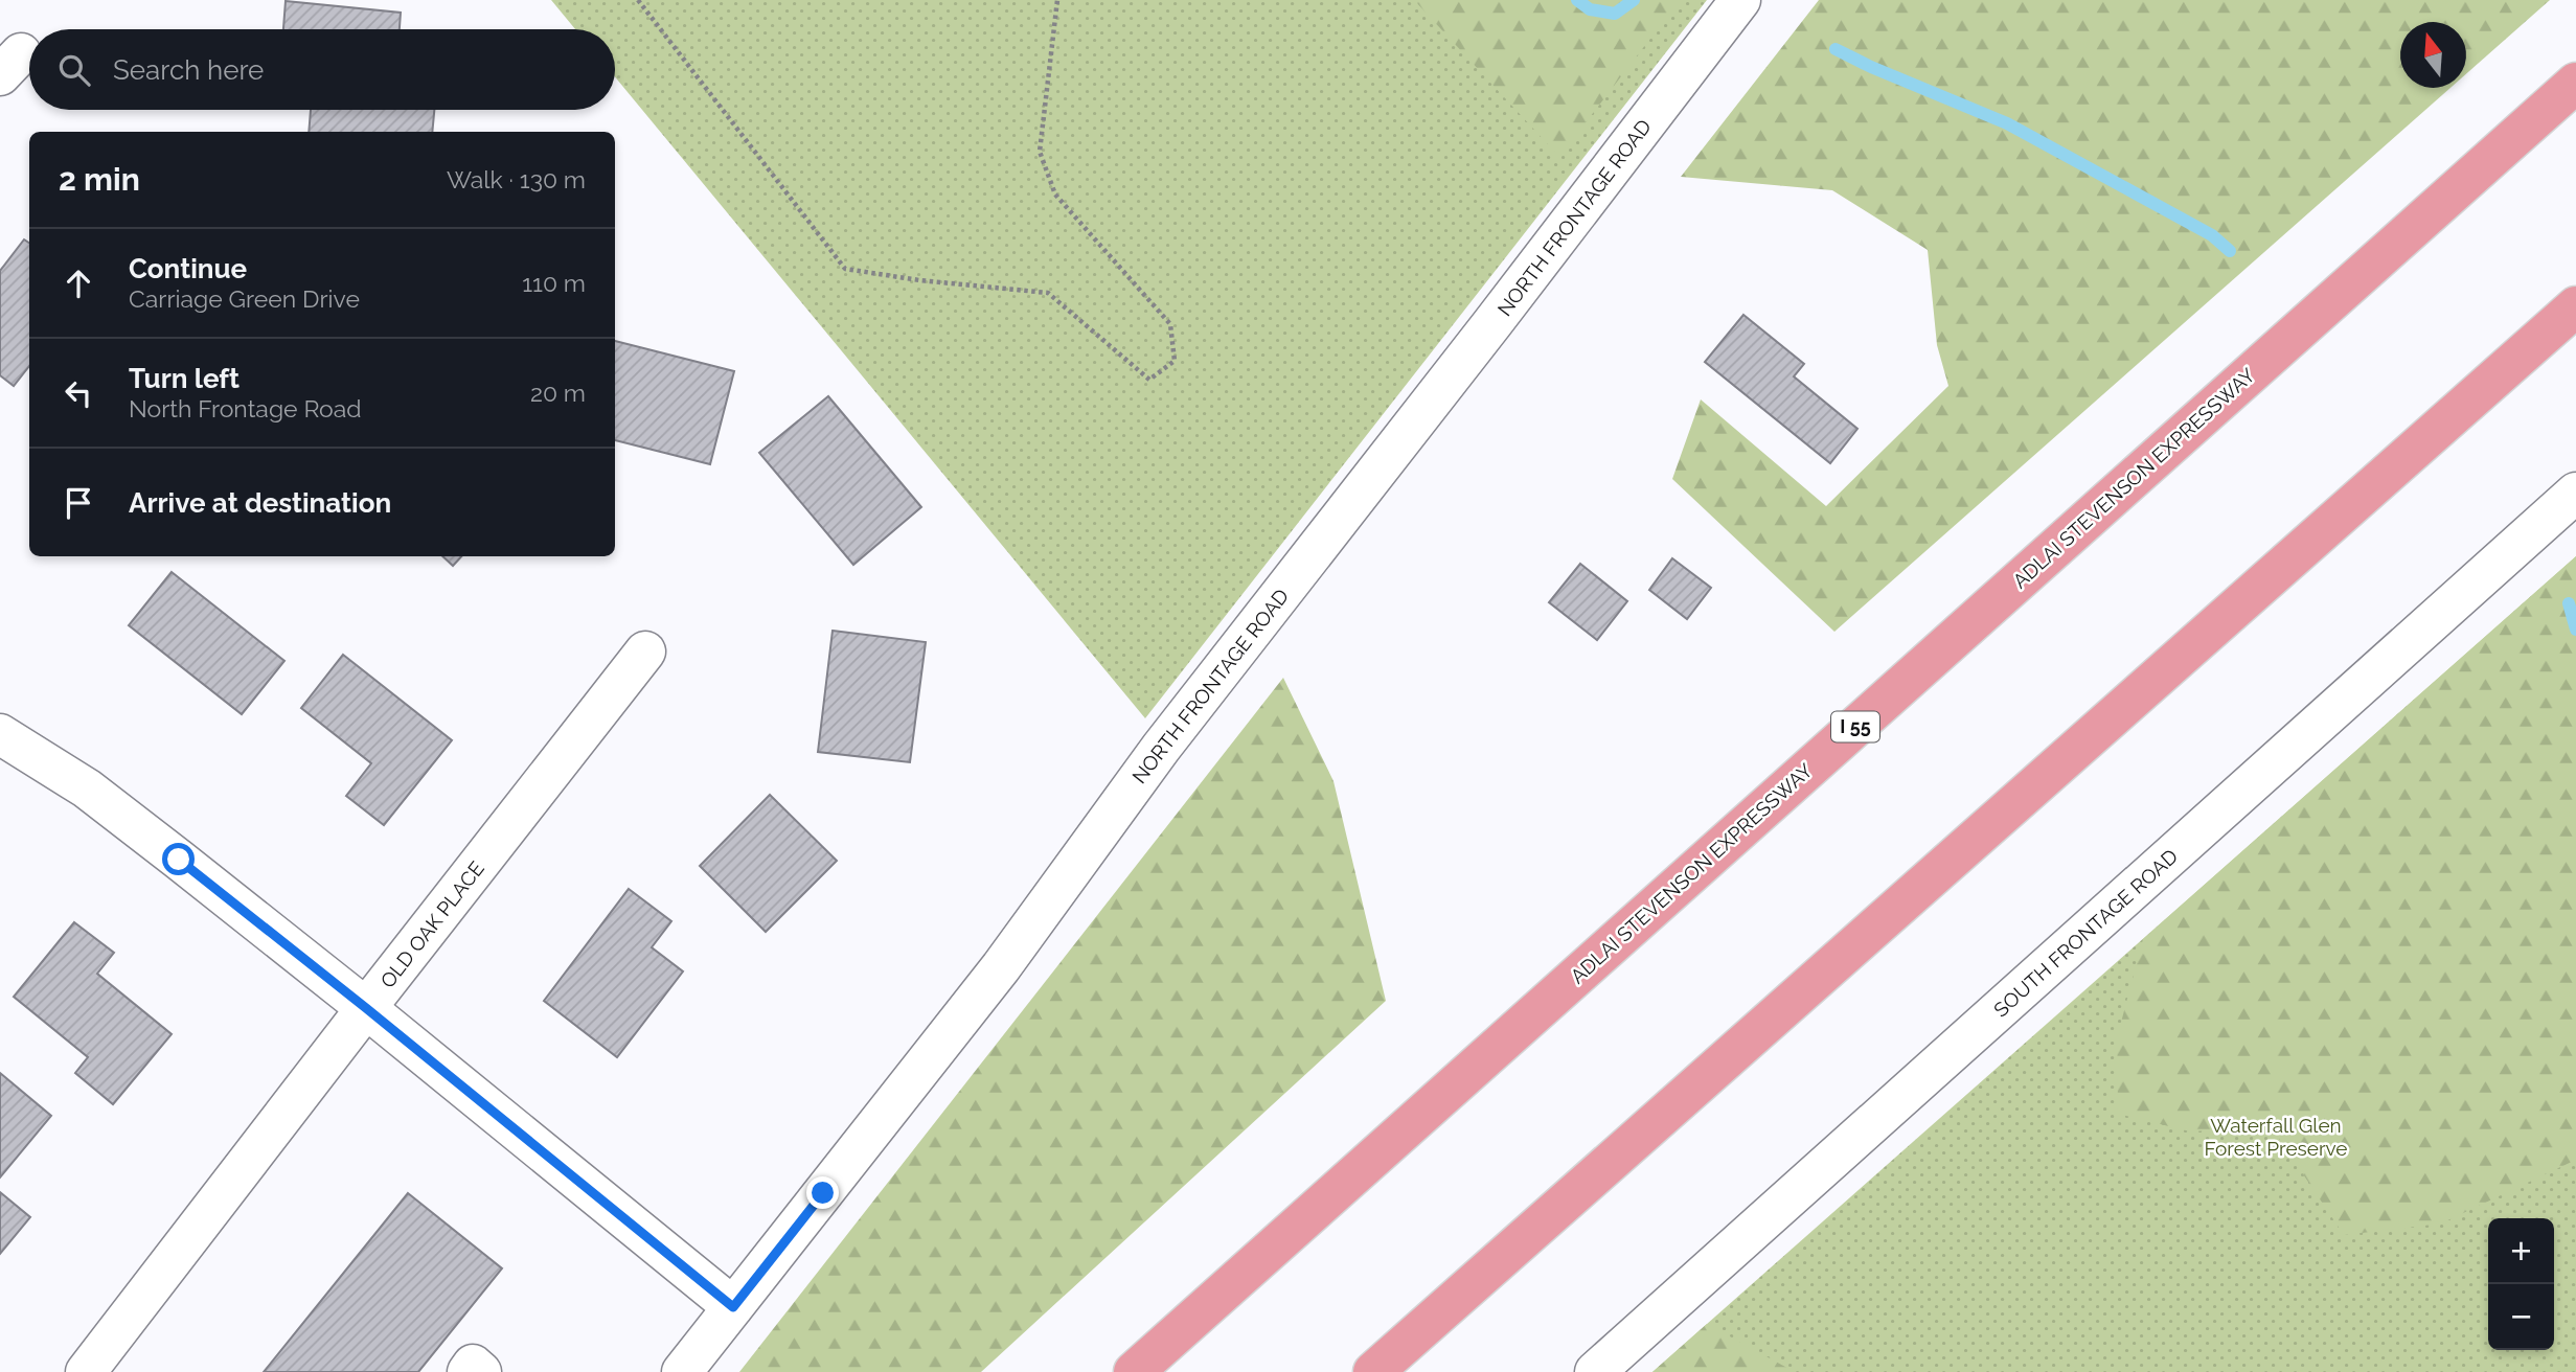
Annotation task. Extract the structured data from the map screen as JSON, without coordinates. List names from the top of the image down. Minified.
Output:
{"streets":{"highway":["ADLAI STEVENSON EXPRESSWAY","I 55"],"street":["NORTH FRONTAGE ROAD","OLD OAK PLACE","SOUTH FRONTAGE ROAD"]},"parks":["Waterfall Glen Forest Preserve"],"north":"top","page":{"search":"Search here","heading":["2 min","Walk · 130 m"],"list":[["Continue","Carriage Green Drive","110 m"],["Turn left","North Frontage Road","20 m"],"Arrive at destination"],"map_buttons":["+","−"]}}
